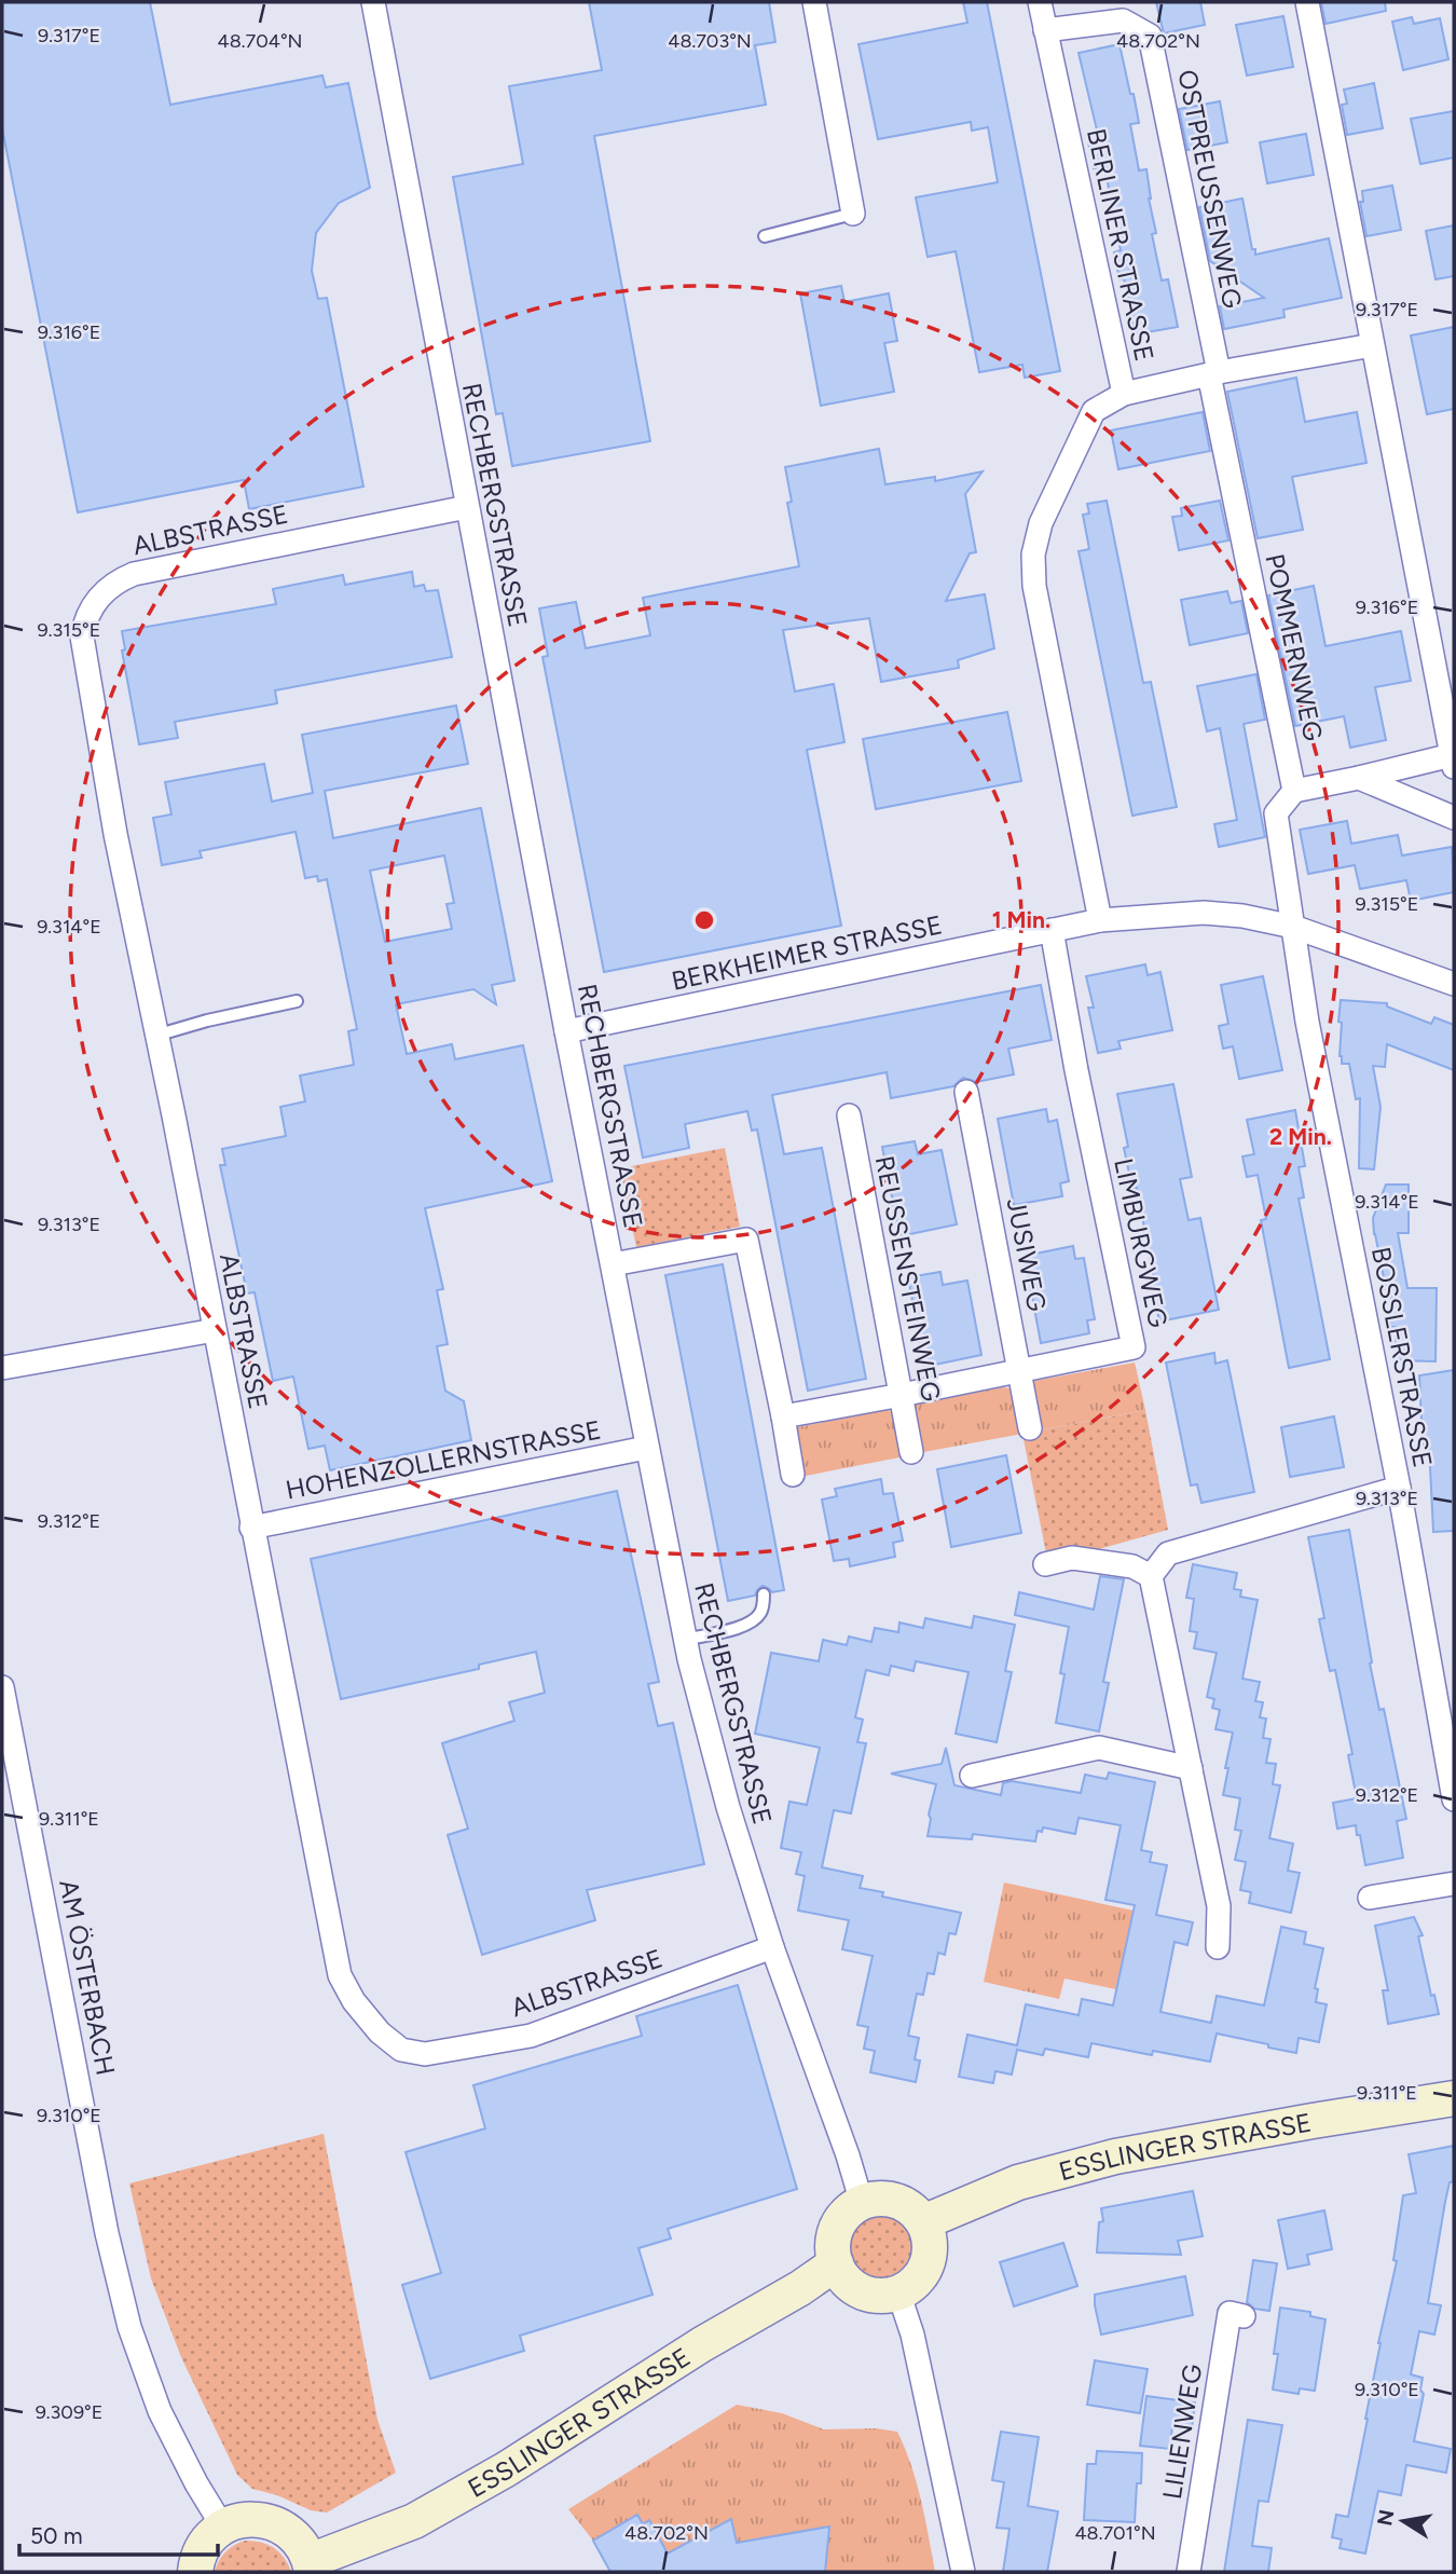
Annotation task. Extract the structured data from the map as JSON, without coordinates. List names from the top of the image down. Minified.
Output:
{"streets":{"main road":["ESSLINGER STRASSE"],"street":["OSTPREUSSENWEG","BERLINER STRASSE","RECHBERGSTRASSE","ALBSTRASSE","POMMERNWEG","BERKHEIMER STRASSE","LIMBURGWEG","JUSIWEG","REUSSENSTEINWEG","BOSSLERSTRASSE","HOHENZOLLERNSTRASSE","AM ÖSTERBACH","LILIENWEG"]},"crossings":[["OSTPREUSSENWEG","BERLINER STRASSE"],["OSTPREUSSENWEG","POMMERNWEG"],["BERLINER STRASSE","BERKHEIMER STRASSE"],["RECHBERGSTRASSE","ALBSTRASSE"],["RECHBERGSTRASSE","BERKHEIMER STRASSE"],["RECHBERGSTRASSE","HOHENZOLLERNSTRASSE"],["RECHBERGSTRASSE","ESSLINGER STRASSE"],["ALBSTRASSE","HOHENZOLLERNSTRASSE"],["BERKHEIMER STRASSE","LIMBURGWEG"],["BERKHEIMER STRASSE","BOSSLERSTRASSE"],["LIMBURGWEG","JUSIWEG"],["LIMBURGWEG","REUSSENSTEINWEG"],["AM ÖSTERBACH","ESSLINGER STRASSE"]],"scale_bar":"50 m","north":"left","coordinates":["9.317°E","48.704°N","48.703°N","48.702°N","9.316°E","9.315°E","9.314°E","9.313°E","9.312°E","9.311°E","9.310°E","9.309°E","48.701°N"],"rings":["1 Min.","2 Min."]}
